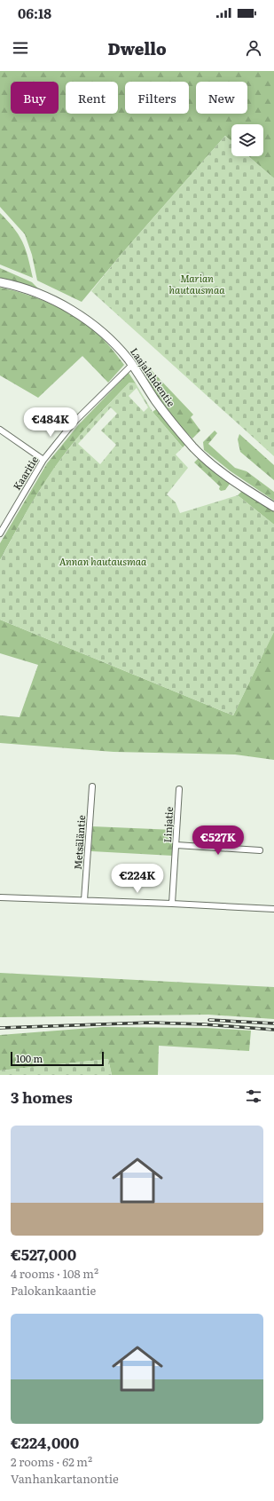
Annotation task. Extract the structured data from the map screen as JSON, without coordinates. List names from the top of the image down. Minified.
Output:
{"streets":{"street":["Laajalahdentie","Kaaritie","Linjatie","Metsäläntie"]},"crossings":[["Laajalahdentie","Kaaritie"]],"parks":["Marian hautausmaa","Annan hautausmaa"],"scale_bar":"100 m","page":{"status":"06:18","header":"Dwello","chip":["Buy","Rent","Filters","New"],"price":["€484K","€527K","€224K"],"scale":"100 m","heading":"3 homes","list":[{"name":"€527,000","note":"4 rooms · 108 m² · Palokankaantie"},{"name":"€224,000","note":"2 rooms · 62 m² · Vanhankartanontie"}]}}
